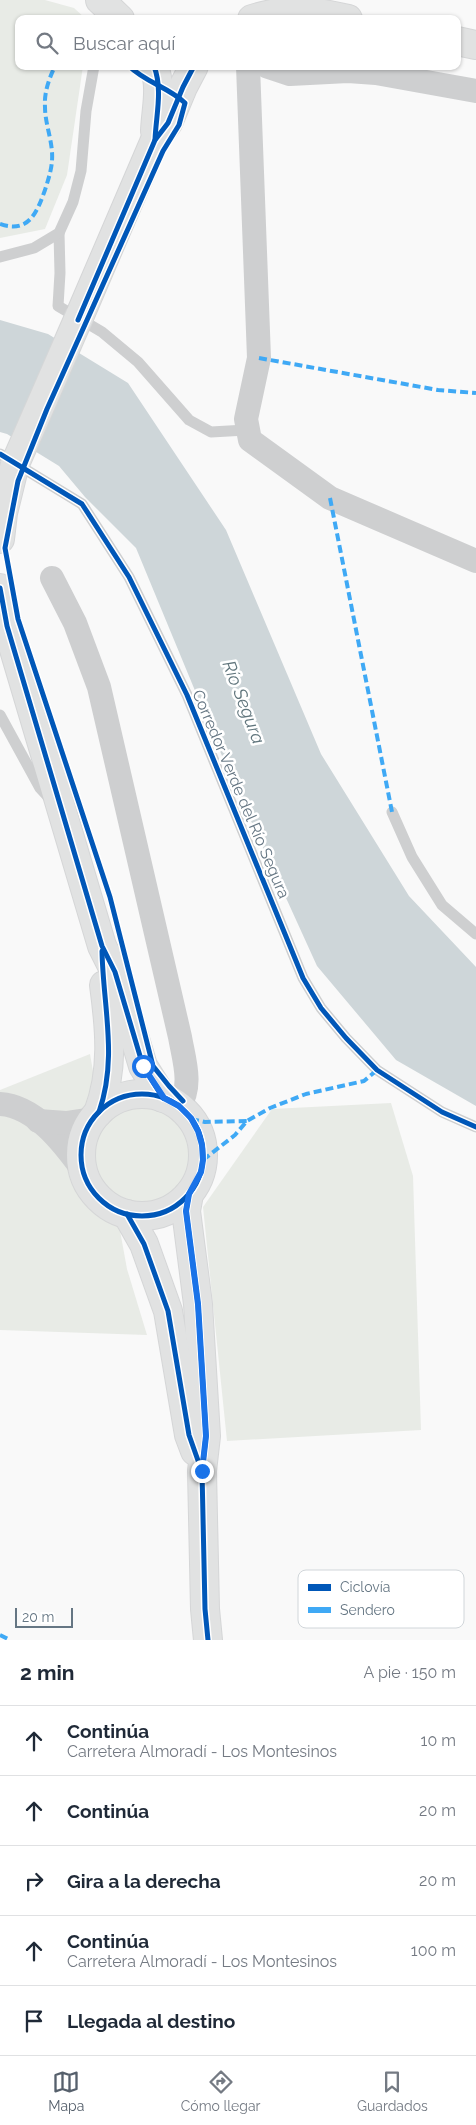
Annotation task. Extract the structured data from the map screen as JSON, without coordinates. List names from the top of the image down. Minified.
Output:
{"streets":{"lane":["Corredor Verde del Río Segura"]},"water":["Río Segura"],"legend":["Ciclovía","Sendero"],"scale_bar":"20 m","page":{"search":"Buscar aquí","scale":"20 m","heading":["2 min","A pie · 150 m"],"list":[["Continúa","Carretera Almoradí - Los Montesinos","10 m"],["Continúa","20 m"],["Gira a la derecha","20 m"],["Continúa","Carretera Almoradí - Los Montesinos","100 m"],"Llegada al destino"],"nav":["Mapa","Cómo llegar","Guardados"]}}
